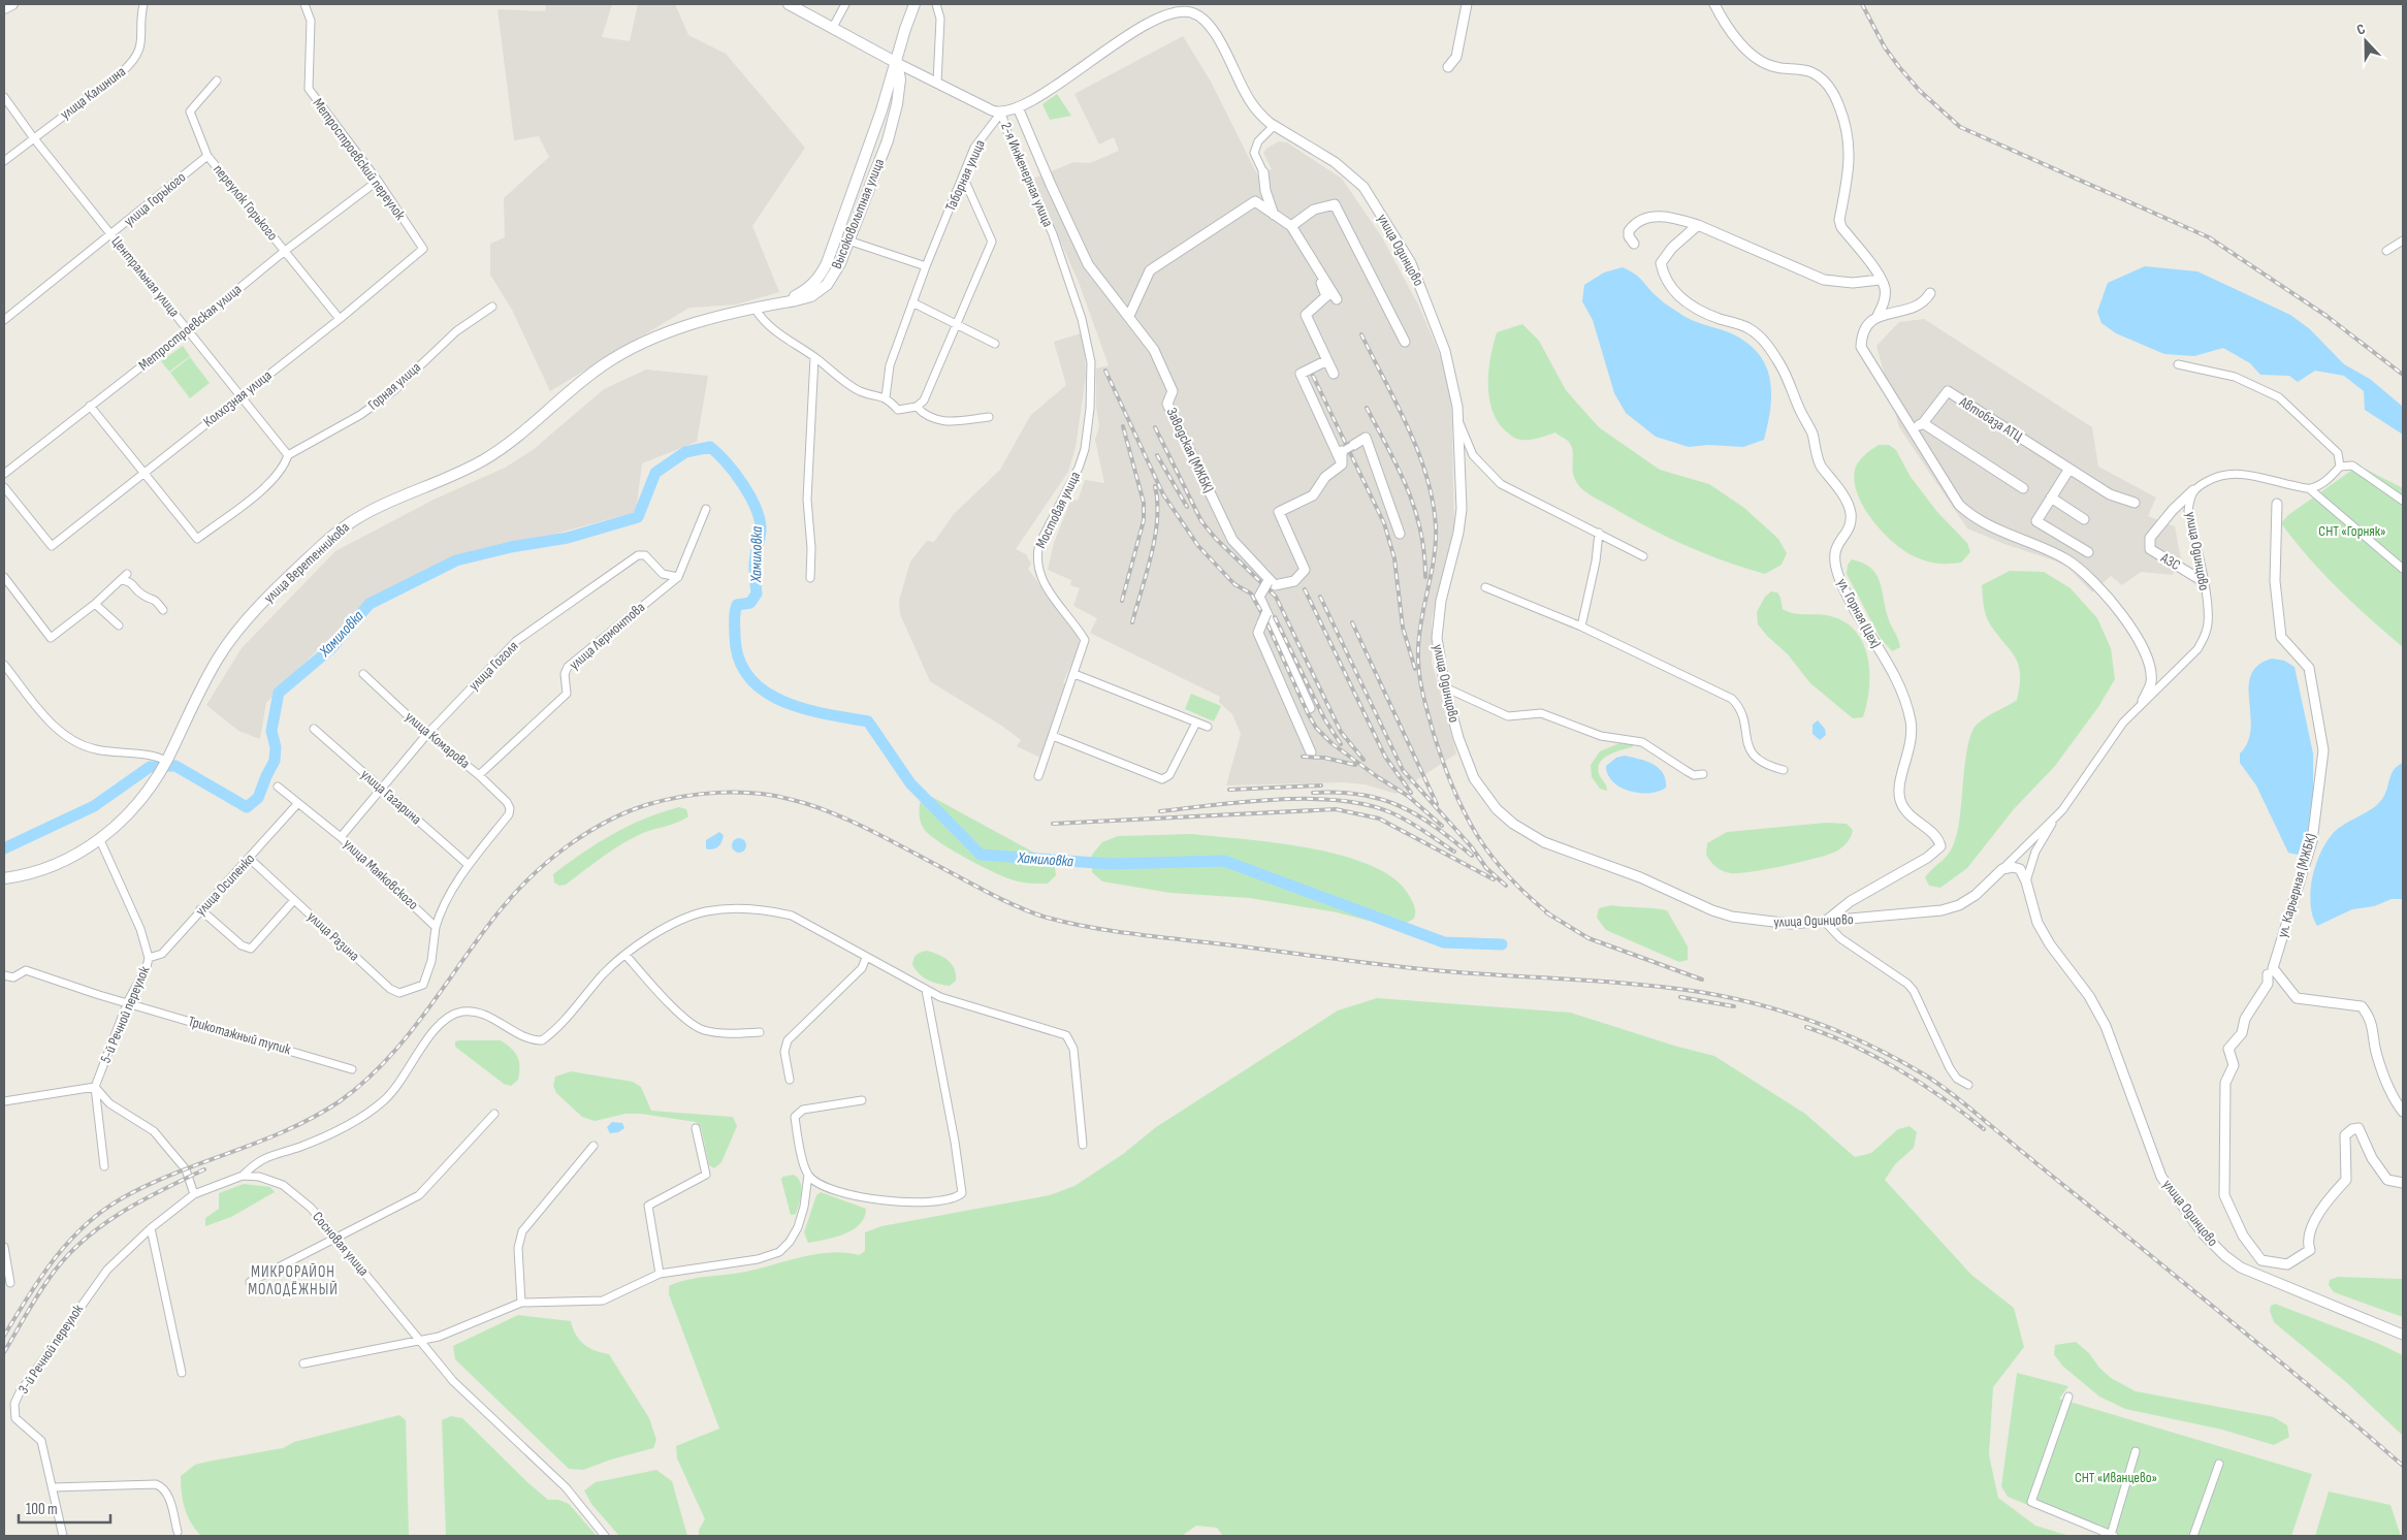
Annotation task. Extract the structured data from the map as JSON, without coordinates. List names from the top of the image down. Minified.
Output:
{"streets":{"main road":["2-я Инженерная улица","Высоковольтная улица","улица Веретенникова"],"street":["улица Калинина","Метростроевский переулок","Таборная улица","улица Горького","переулок Горького","улица Одинцово","Центральная улица","Метростроевская улица","Горная улица","Колхозная улица","Автобаза АТЦ","Заводская (МЖБК)","Мостовая улица","АЗС","ул. Горная (Цех)","улица Лермонтова","улица Гоголя","улица Комарова","улица Гагарина","улица Маяковского","улица Осипенко","ул. Карьерная (МЖБК)","улица Разина","5-й Речной переулок","Трикотажный тупик","Сосновая улица","3-й Речной переулок"]},"crossings":[["улица Калинина","Центральная улица"],["Метростроевский переулок","Метростроевская улица"],["Метростроевский переулок","Колхозная улица"],["2-я Инженерная улица","Таборная улица"],["2-я Инженерная улица","Высоковольтная улица"],["2-я Инженерная улица","Мостовая улица"],["улица Горького","переулок Горького"],["улица Горького","Центральная улица"],["переулок Горького","Метростроевская улица"],["переулок Горького","Колхозная улица"],["Высоковольтная улица","улица Веретенникова"],["улица Одинцово","Автобаза АТЦ"],["улица Одинцово","АЗС"],["улица Одинцово","ул. Горная (Цех)"],["Центральная улица","Метростроевская улица"],["Центральная улица","Горная улица"],["Центральная улица","Колхозная улица"],["улица Веретенникова","5-й Речной переулок"],["улица Лермонтова","улица Гоголя"],["улица Лермонтова","улица Комарова"],["улица Гоголя","улица Комарова"],["улица Гоголя","улица Гагарина"],["улица Гоголя","улица Маяковского"],["улица Комарова","улица Гагарина"],["улица Маяковского","улица Осипенко"],["улица Маяковского","улица Разина"],["улица Осипенко","улица Разина"],["улица Осипенко","5-й Речной переулок"],["5-й Речной переулок","Трикотажный тупик"],["Сосновая улица","3-й Речной переулок"]],"districts":["МИКРОРАЙОН МОЛОДЁЖНЫЙ"],"water":["Хамиловка"],"parks":["СНТ «Горняк»","СНТ «Иванцево»"],"scale_bar":"100 m","north":"top"}
